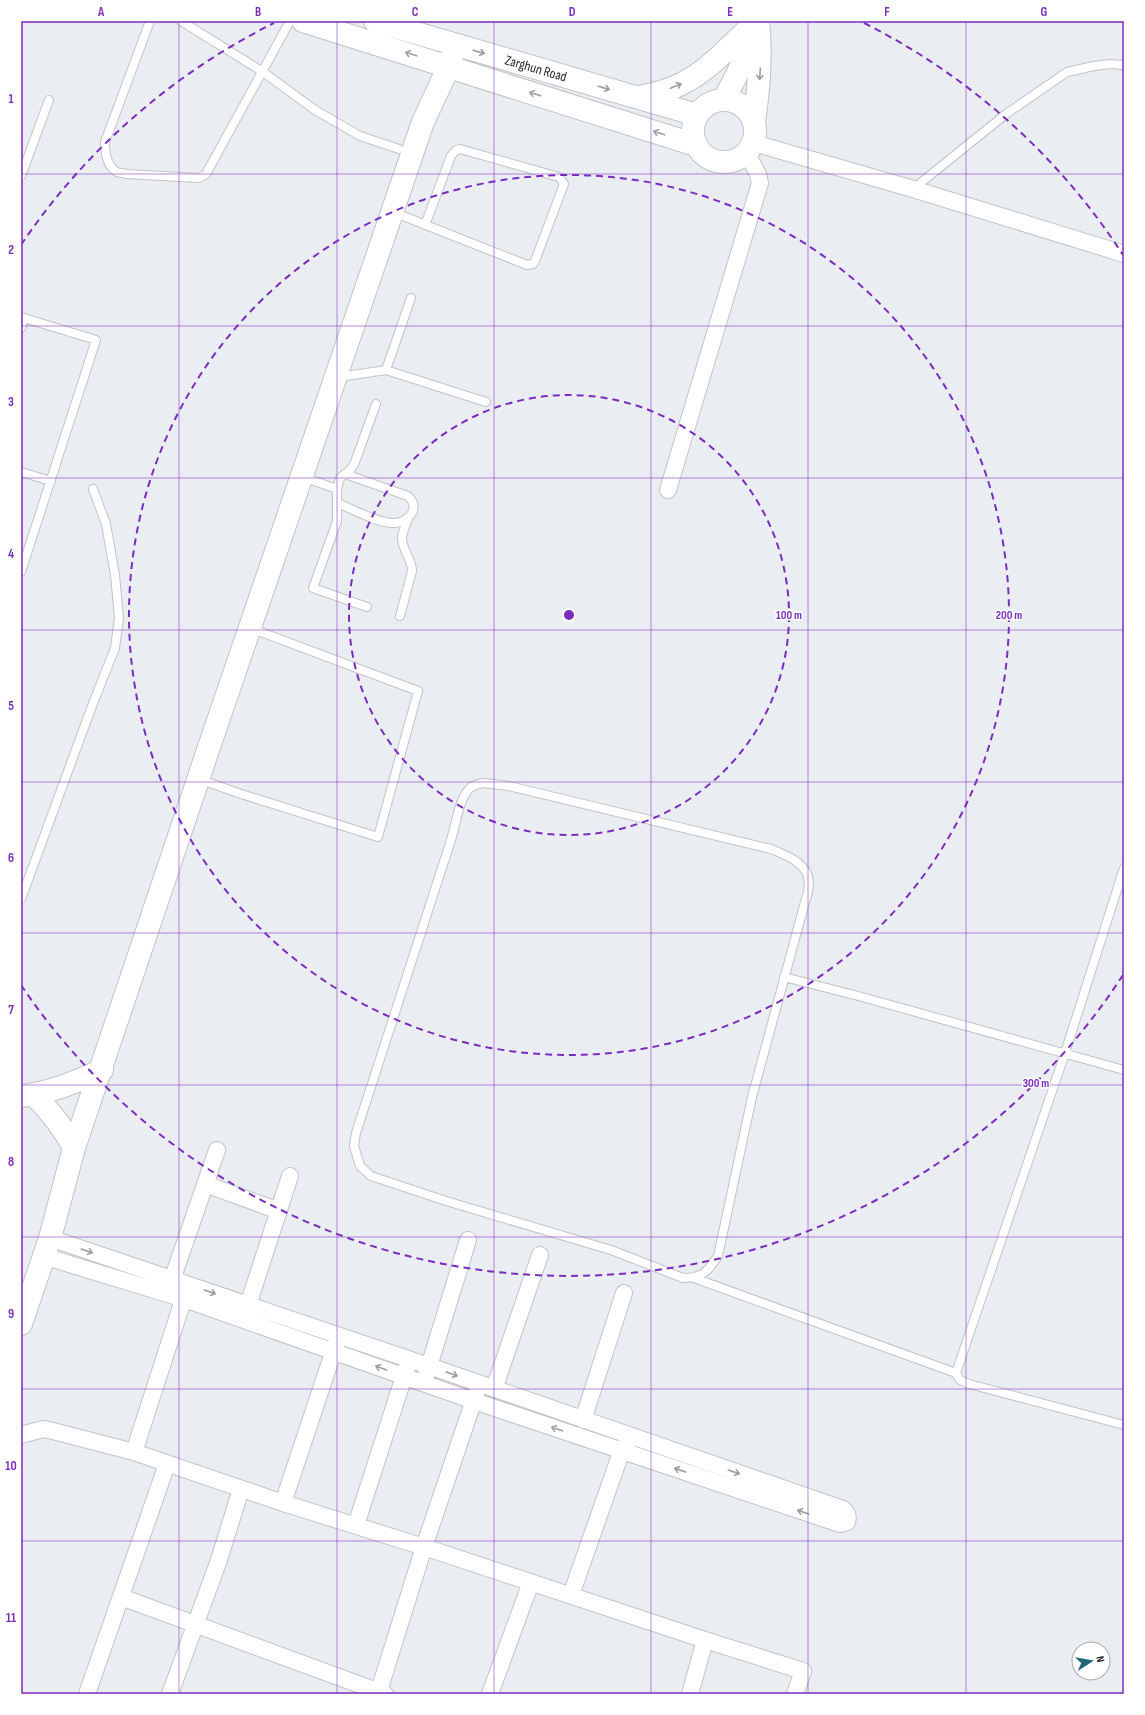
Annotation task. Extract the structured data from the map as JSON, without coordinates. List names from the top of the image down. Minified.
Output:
{"streets":{"street":["Zarghun Road"]},"north":"right","grid":{"columns":["A","B","C","D","E","F","G"],"rows":["1","2","3","4","5","6","7","8","9","10","11"]},"rings":["100 m","200 m","300 m"]}
